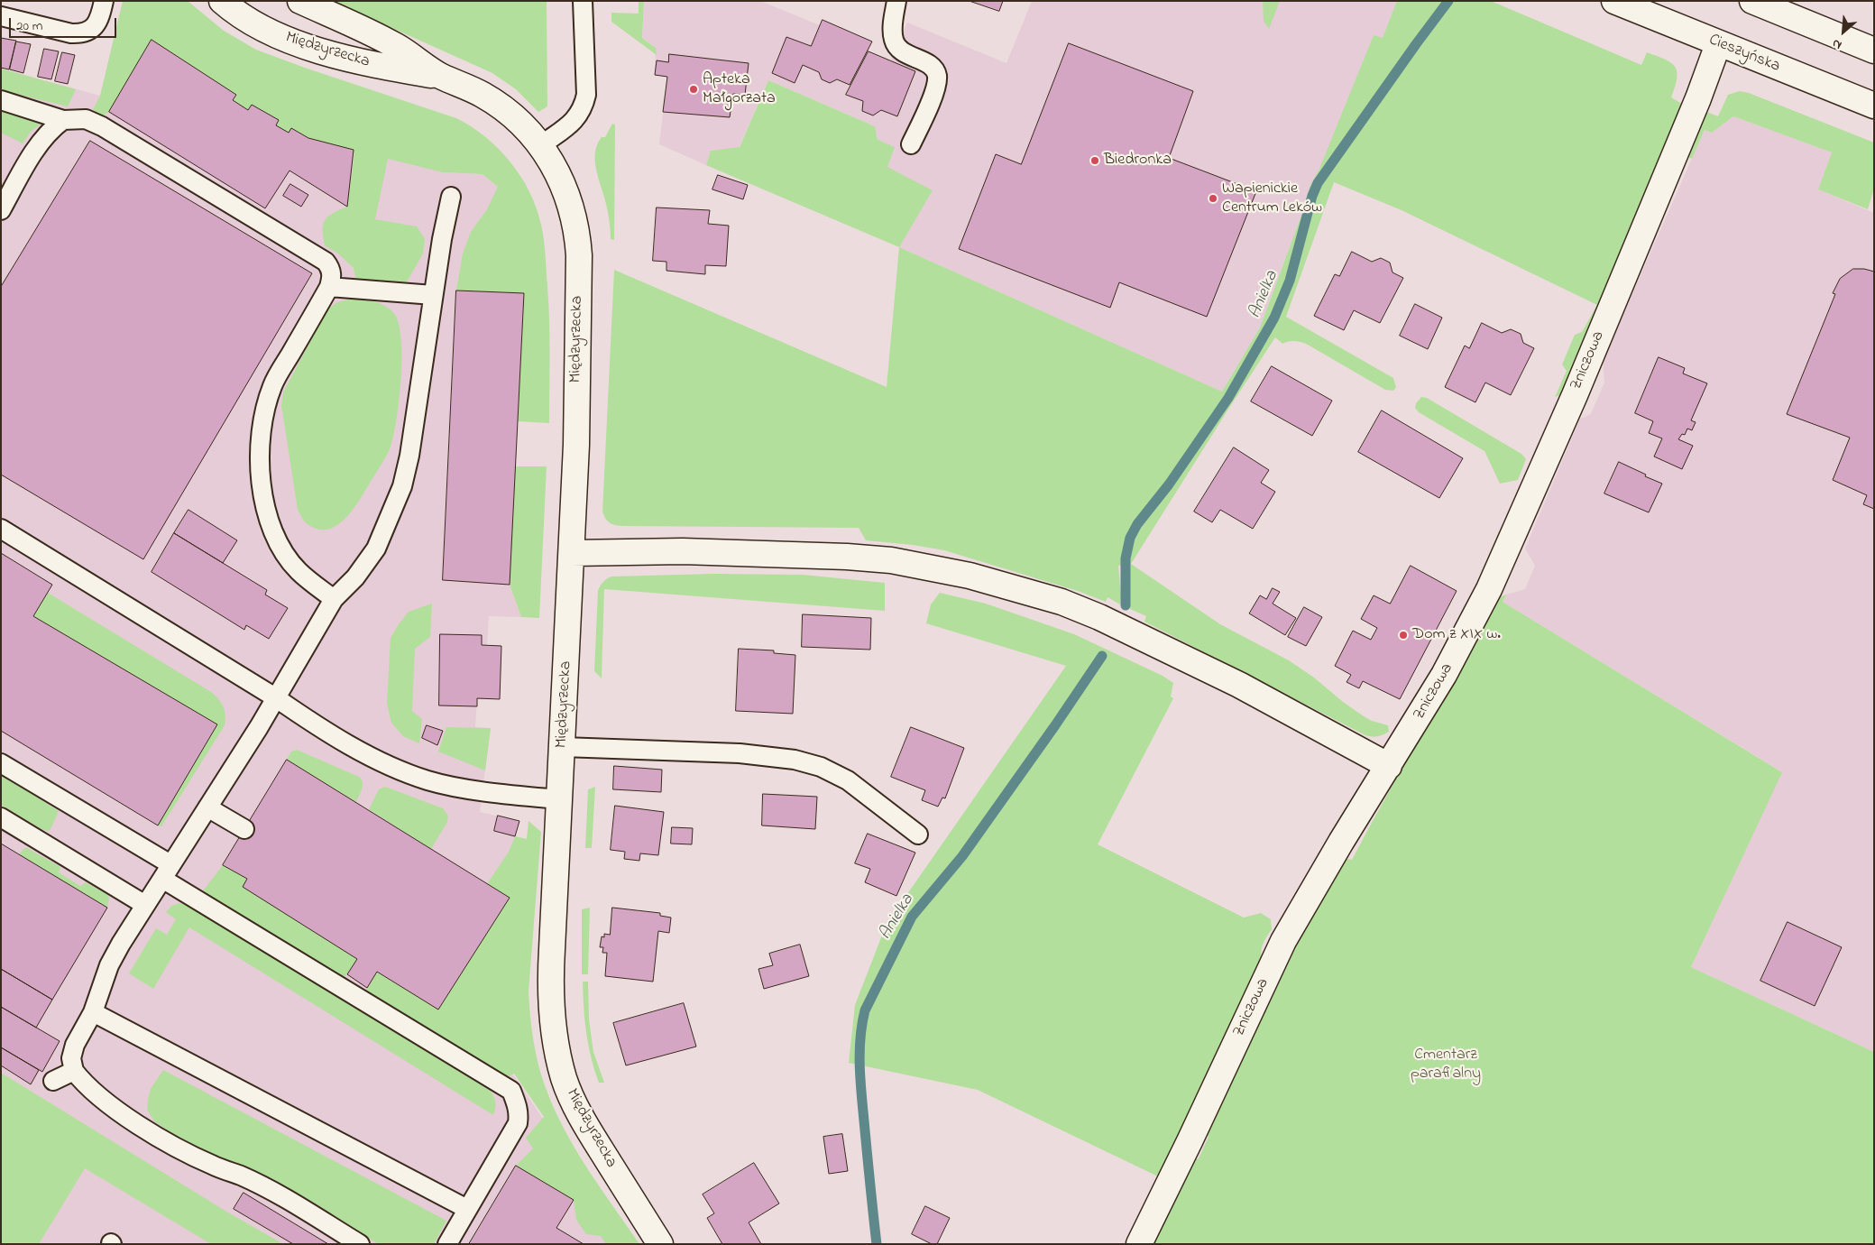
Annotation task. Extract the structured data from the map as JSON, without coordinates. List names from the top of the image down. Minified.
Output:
{"streets":{"street":["Międzyrzecka","Cieszyńska","Zniczowa"]},"crossings":[["Cieszyńska","Zniczowa"]],"water":["Anielka"],"parks":["Cmentarz parafialny"],"places":["Apteka Małgorzata","Biedronka","Wapienickie Centrum Leków","Dom z XIX w."],"scale_bar":"20 m","north":"bottom left"}
